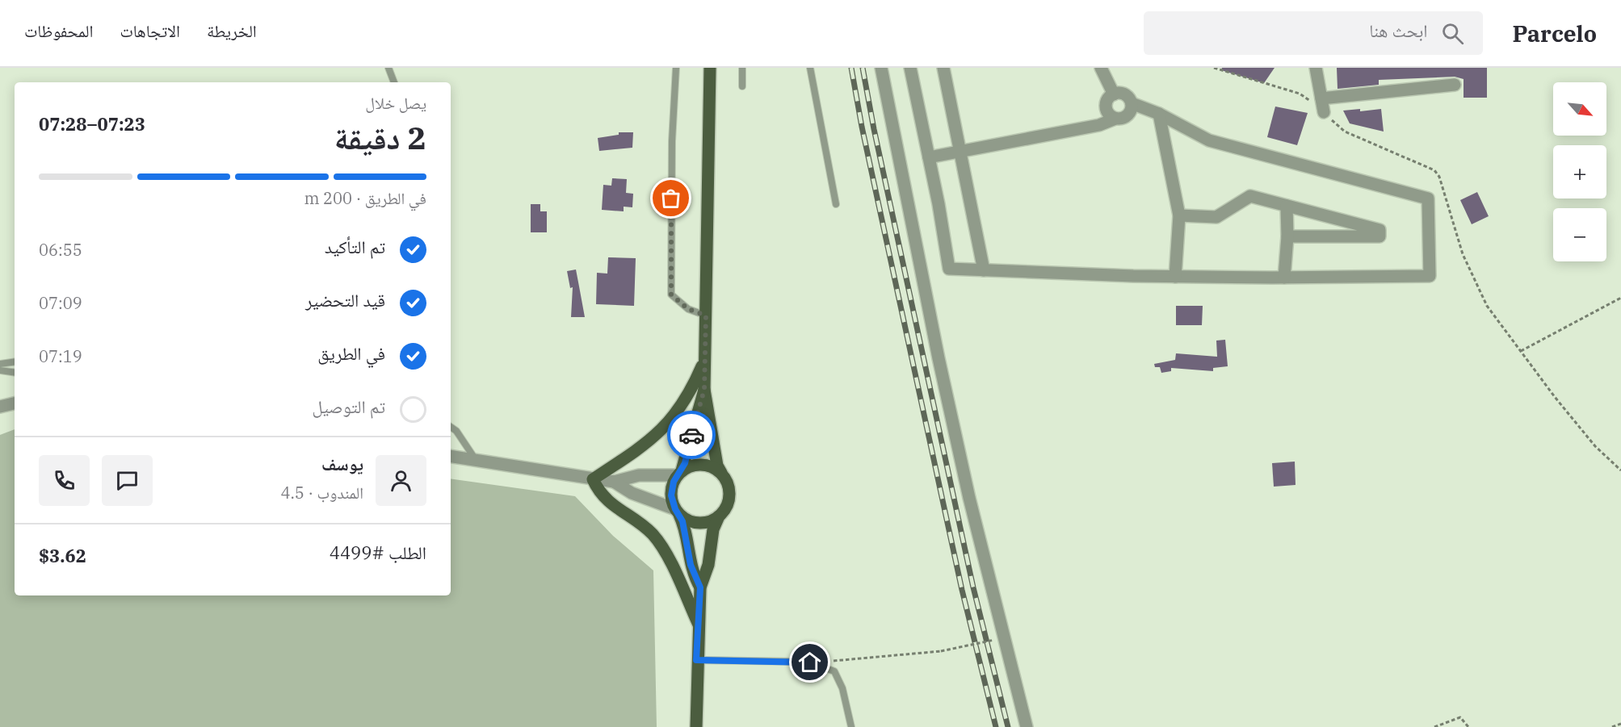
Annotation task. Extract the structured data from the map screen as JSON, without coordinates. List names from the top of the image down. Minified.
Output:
{"north":"bottom right","page":{"header":"Parcelo","search":"ابحث هنا","nav":["الخريطة","الاتجاهات","المحفوظات"],"map_buttons":["+","−"],"heading":["2 دقيقة","يصل خلال","07:23–07:28"],"panel":["يوسف","المندوب · 4.5","الطلب #4499","$3.62"],"bar":"في الطريق · 200 m","list":[["تم التأكيد","06:55"],["قيد التحضير","07:09"],["في الطريق","07:19"],"تم التوصيل"]}}
